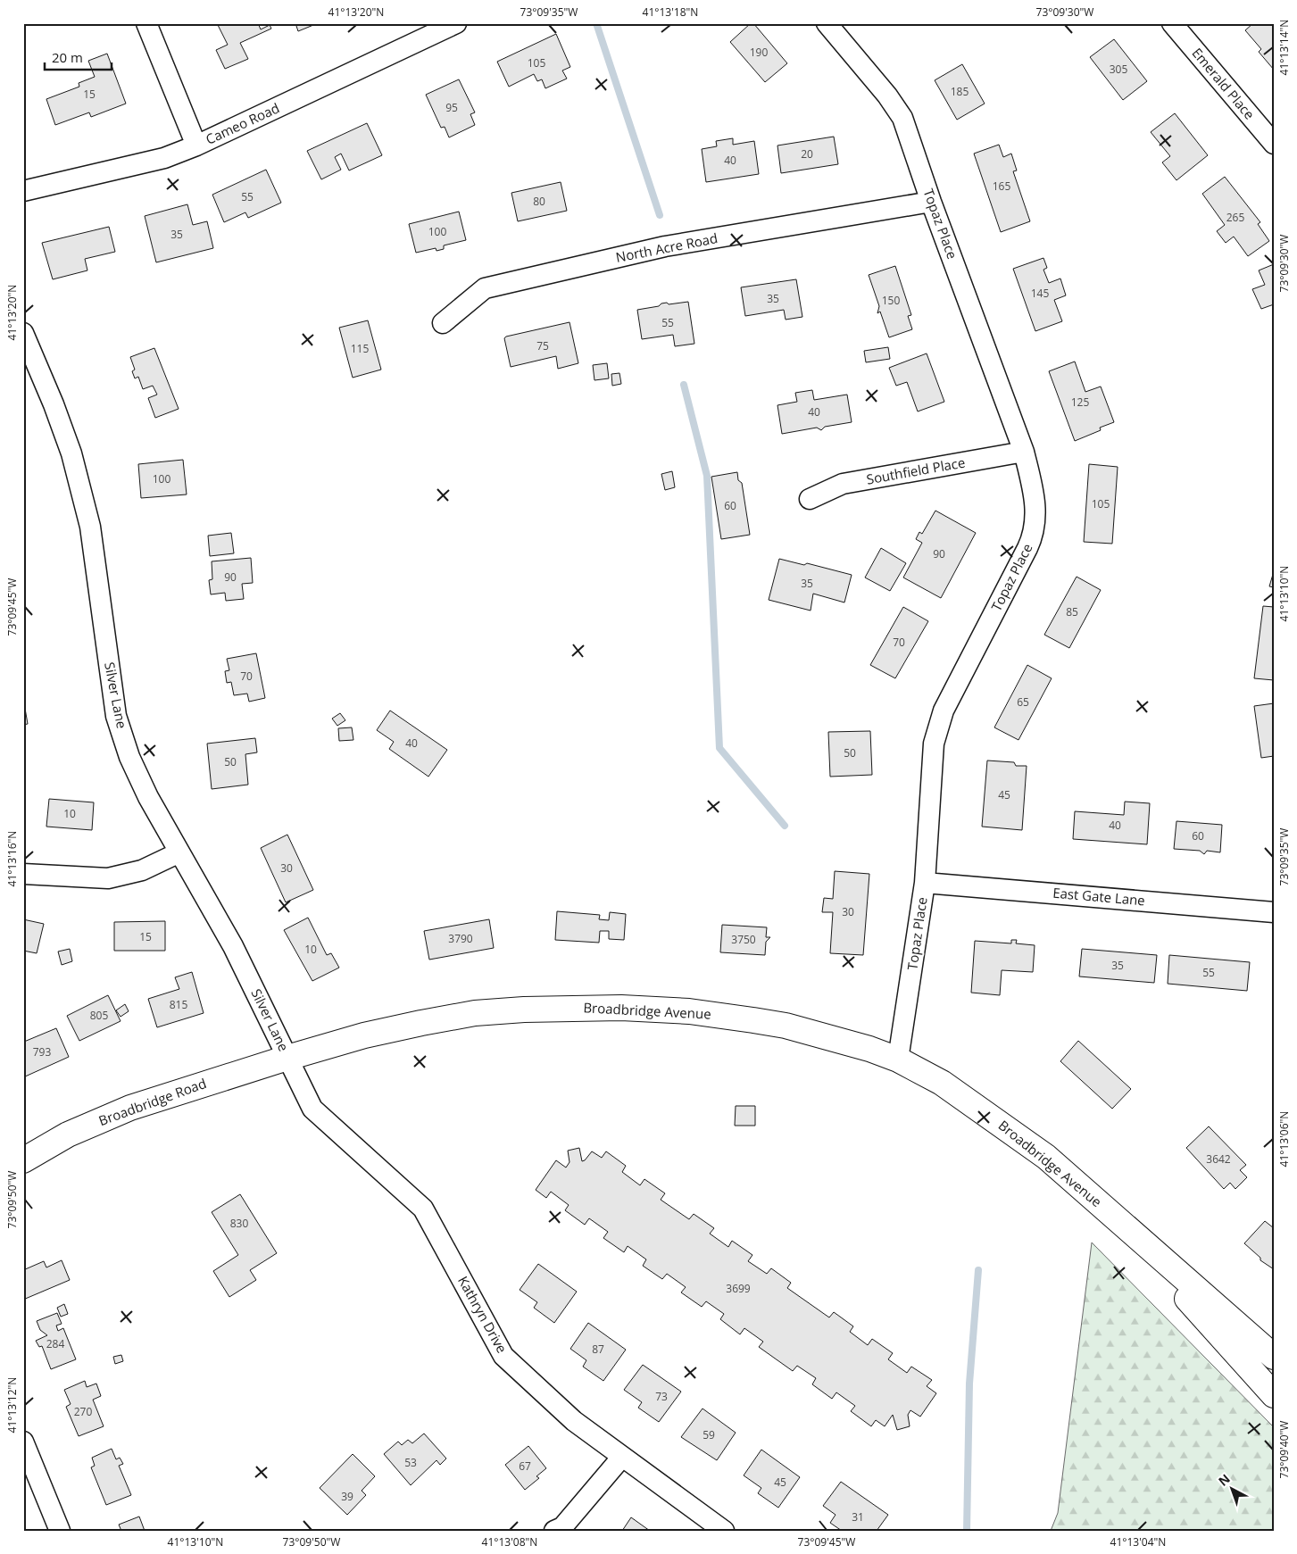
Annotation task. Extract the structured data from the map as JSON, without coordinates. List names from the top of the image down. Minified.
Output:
{"streets":{"main road":["Broadbridge Avenue","Broadbridge Road"],"street":["Emerald Place","Cameo Road","Topaz Place","North Acre Road","Southfield Place","Silver Lane","East Gate Lane","Kathryn Drive"]},"crossings":[["Topaz Place","North Acre Road"],["Topaz Place","Southfield Place"],["Topaz Place","East Gate Lane"],["Topaz Place","Broadbridge Avenue"],["Silver Lane","Broadbridge Avenue"],["Silver Lane","Broadbridge Road"],["Silver Lane","Kathryn Drive"],["Broadbridge Avenue","Broadbridge Road"],["Broadbridge Avenue","Kathryn Drive"],["Broadbridge Road","Kathryn Drive"]],"house_numbers":["190","105","305","185","15","95","20","40","165","55","80","265","100","35","145","35","150","55","75","115","125","40","100","105","60","90","90","35","85","70","70","65","40","50","50","45","10","40","60","30","30","15","3790","3750","10","35","55","815","805","793","3642","830","3699","284","87","73","270","59","53","67","45","39","31"],"scale_bar":"20 m","north":"top left","coordinates":["41°13'20\"N","73°09'35\"W","41°13'18\"N","73°09'30\"W","41°13'14\"N","41°13'10\"N","73°09'45\"W","41°13'16\"N","41°13'06\"N","73°09'50\"W","41°13'12\"N","73°09'40\"W","41°13'08\"N","41°13'04\"N"]}
